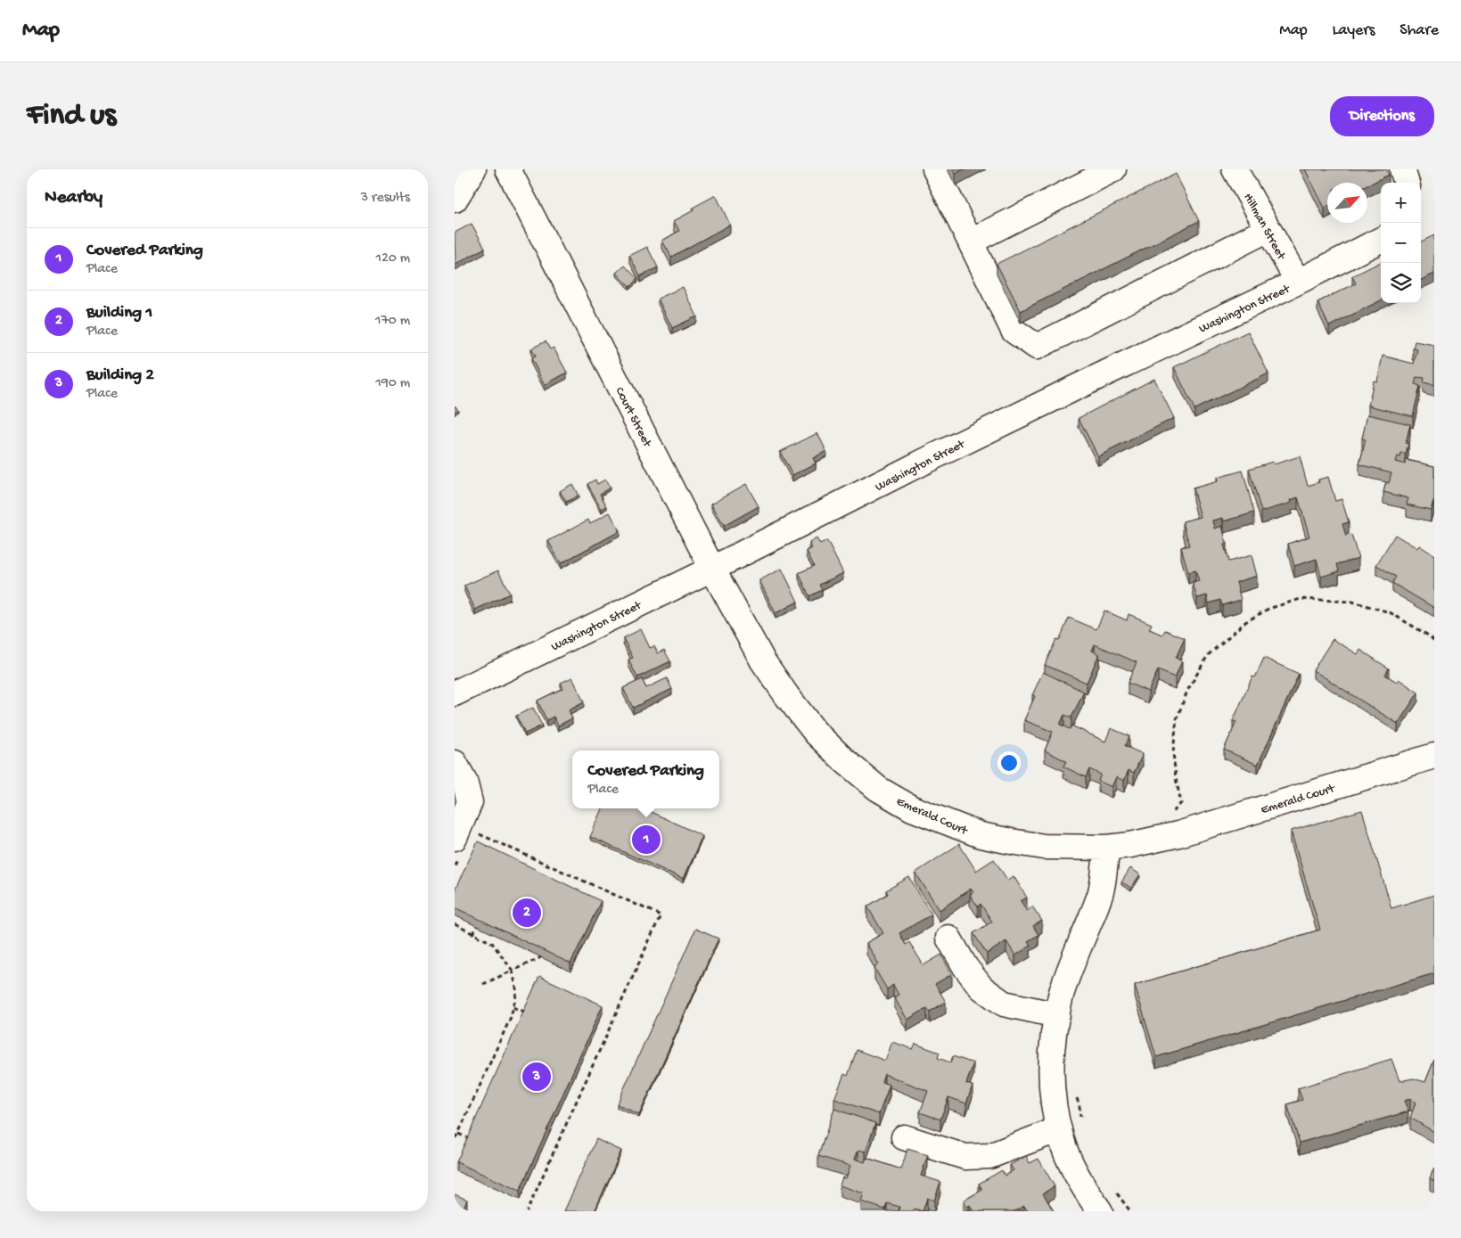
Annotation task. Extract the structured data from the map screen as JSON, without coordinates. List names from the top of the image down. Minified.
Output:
{"streets":{"street":["Hillman Street","Washington Street","Court Street","Emerald Court"]},"crossings":[["Hillman Street","Washington Street"],["Washington Street","Court Street"],["Court Street","Emerald Court"]],"north":"top right","page":{"header":"Map","nav":["Map","Layers","Share"],"buttons":"Directions","title":"Find us","heading":["Nearby","3 results"],"map_buttons":["+","−"],"list":[{"mark":"1","name":"Covered Parking","note":"Place","value":"120 m"},{"mark":"2","name":"Building 1","note":"Place","value":"170 m"},{"mark":"3","name":"Building 2","note":"Place","value":"190 m"}],"popup":["Covered Parking","Place"],"pins":["1","2","3"]}}
